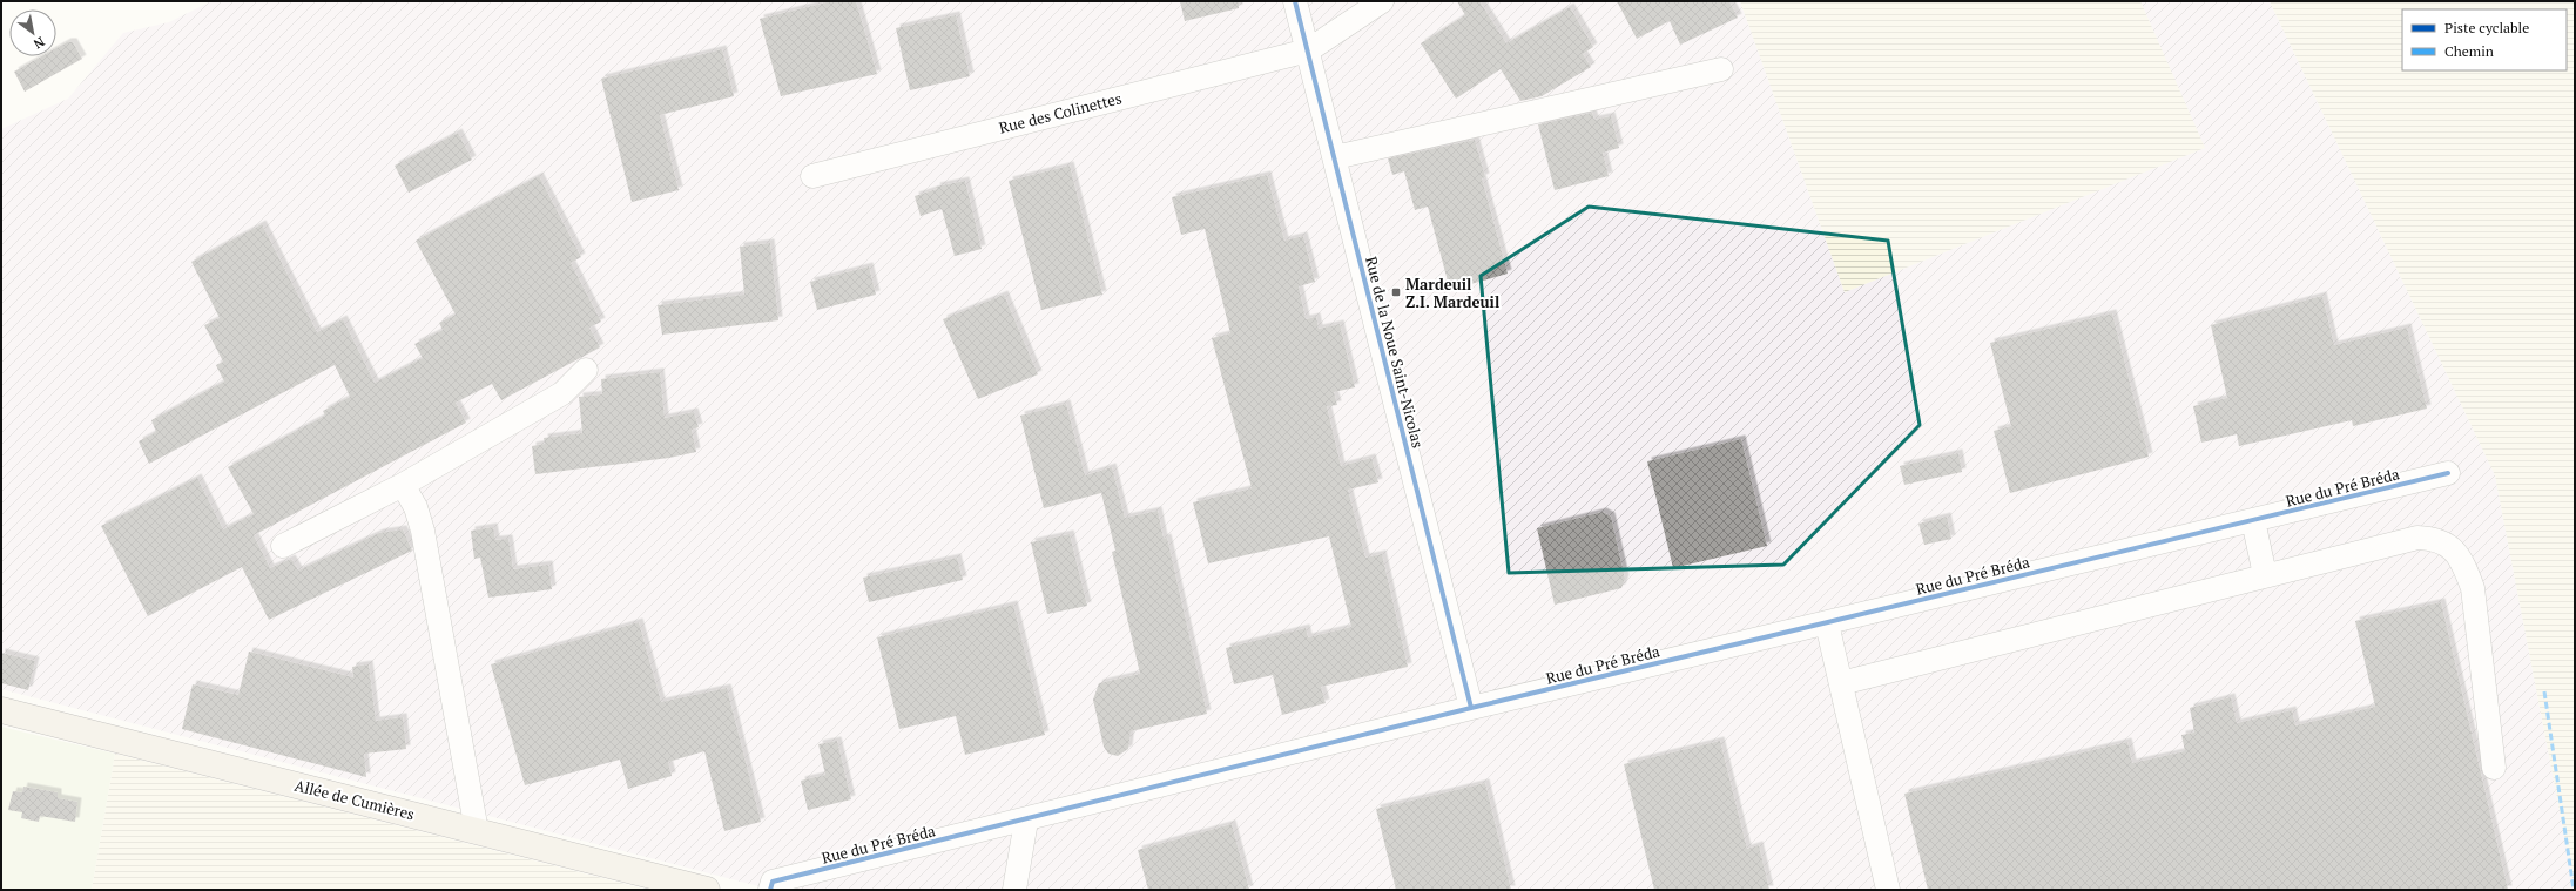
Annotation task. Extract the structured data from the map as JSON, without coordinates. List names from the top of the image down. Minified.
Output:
{"streets":{"main road":["Allée de Cumières"],"street":["Rue des Colinettes","Rue de la Noue Saint-Nicolas","Rue du Pré Bréda"]},"crossings":[["Rue des Colinettes","Rue de la Noue Saint-Nicolas"],["Rue de la Noue Saint-Nicolas","Rue du Pré Bréda"]],"places":{"transit":["Mardeuil Z.I. Mardeuil"]},"legend":["Piste cyclable","Chemin"],"north":"bottom right"}
